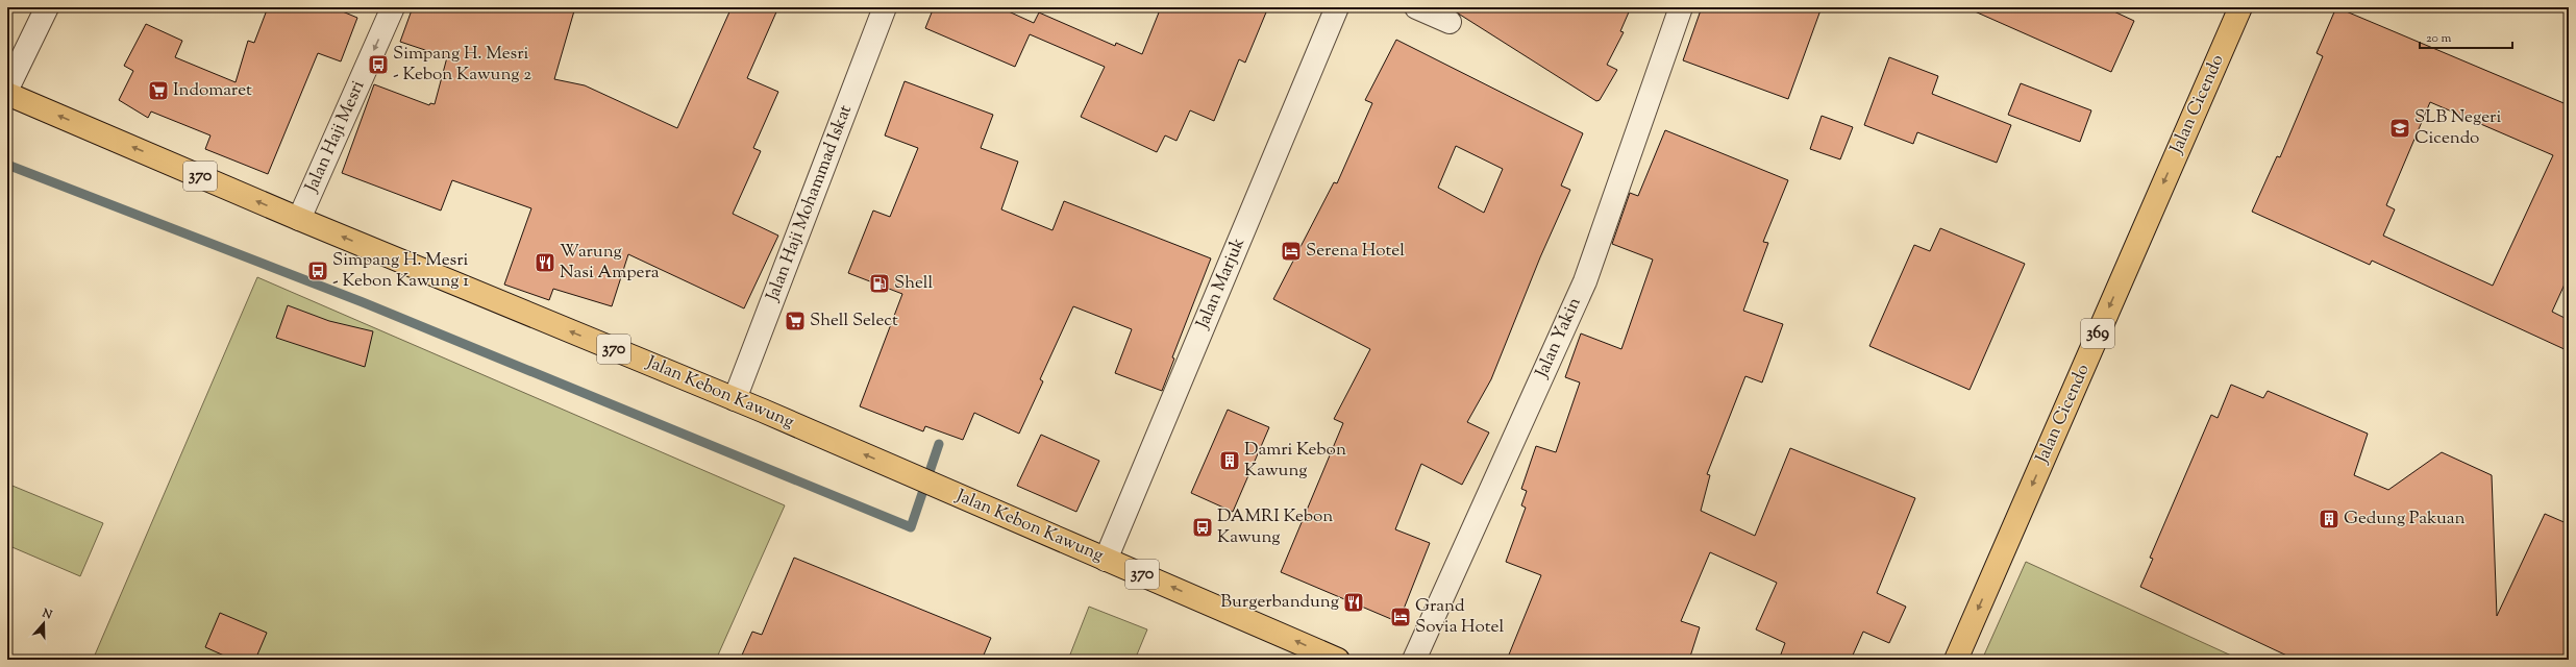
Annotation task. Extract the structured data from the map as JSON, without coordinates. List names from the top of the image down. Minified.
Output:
{"streets":{"main road":["Jalan Cicendo","370","369","Jalan Kebon Kawung"],"street":["Jalan Haji Mesri","Jalan Haji Mohammad Iskat","Jalan Marjuk","Jalan Yakin"]},"crossings":[["Jalan Haji Mesri","Jalan Kebon Kawung"],["Jalan Haji Mohammad Iskat","Jalan Kebon Kawung"],["Jalan Marjuk","Jalan Kebon Kawung"]],"one_way":["Jalan Cicendo","Jalan Haji Mesri","Jalan Kebon Kawung"],"places":{"bus stop":["Simpang H. Mesri - Kebon Kawung 2","Simpang H. Mesri - Kebon Kawung 1","DAMRI Kebon Kawung"],"supermarket":["Indomaret","Shell Select"],"school or university":["SLB Negeri Cicendo"],"hotel":["Serena Hotel","Grand Sovia Hotel"],"restaurant":["Warung Nasi Ampera","Burgerbandung"],"fuel station":["Shell"],"building":["Damri Kebon Kawung","Gedung Pakuan"]},"scale_bar":"20 m","north":"top"}
